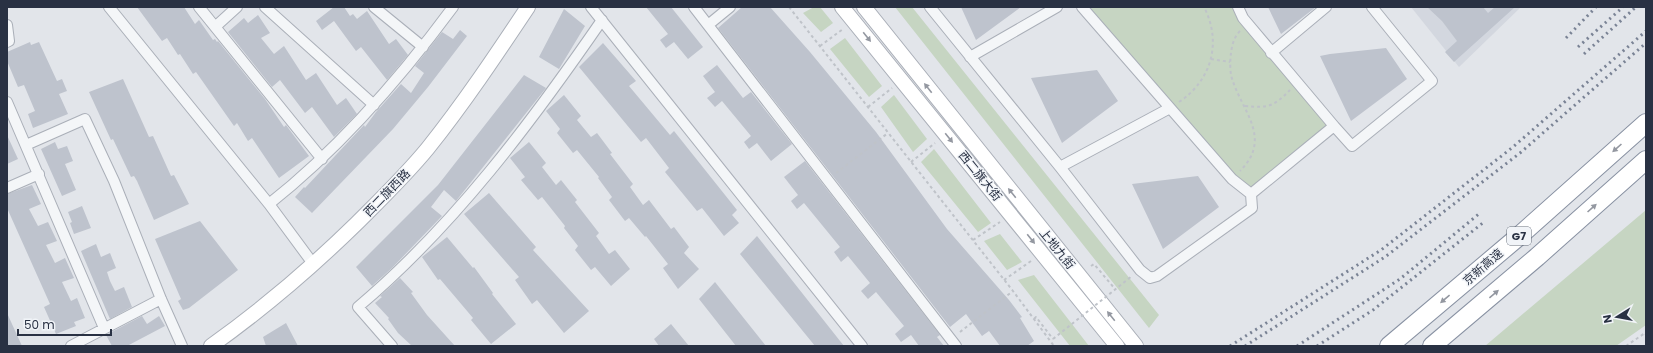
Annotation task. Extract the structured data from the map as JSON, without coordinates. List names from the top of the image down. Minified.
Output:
{"streets":{"highway":["G7","京新高速"],"main road":["西二旗大街","西二旗西路","上地九街"]},"crossings":[["西二旗大街","上地九街"]],"one_way":["上地九街"],"scale_bar":"50 m","north":"left"}
